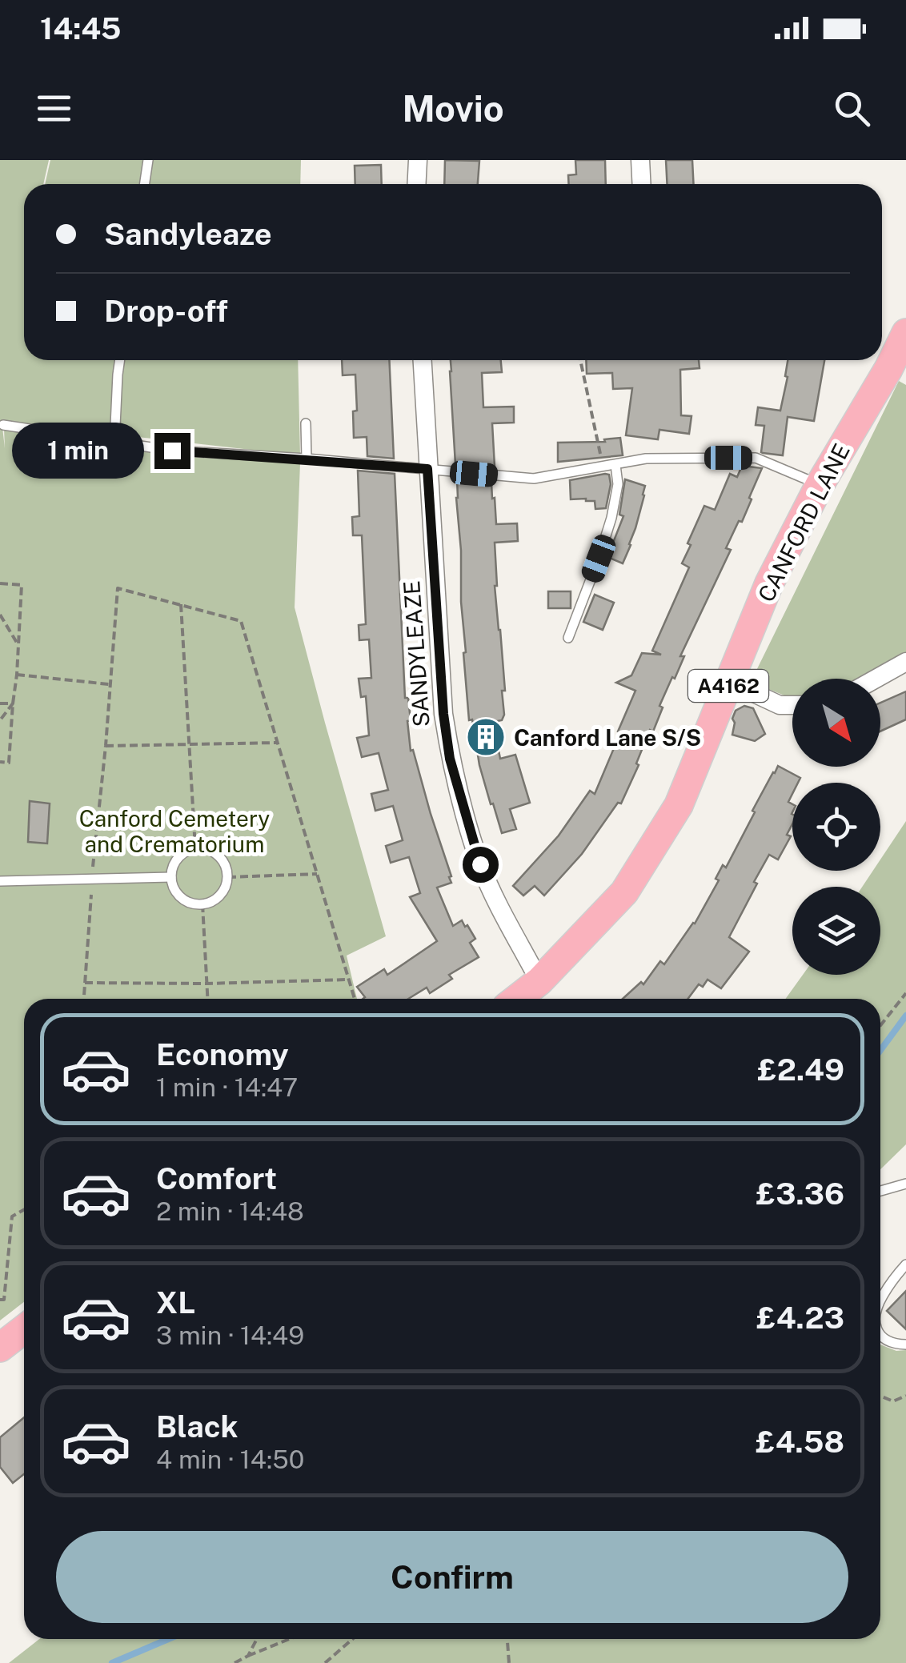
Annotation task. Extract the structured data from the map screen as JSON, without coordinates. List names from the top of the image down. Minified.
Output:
{"streets":{"main road":["CANFORD LANE","A4162"],"street":["SANDYLEAZE"]},"crossings":[["CANFORD LANE","SANDYLEAZE"]],"parks":["Canford Cemetery and Crematorium"],"places":{"building":["Canford Lane S/S"]},"north":"bottom right","page":{"status":"14:45","header":"Movio","banner":["Sandyleaze","Drop-off"],"bubble":"1 min","list":[{"name":"Economy","note":"1 min · 14:47","value":"£2.49"},{"name":"Comfort","note":"2 min · 14:48","value":"£3.36"},{"name":"XL","note":"3 min · 14:49","value":"£4.23"},{"name":"Black","note":"4 min · 14:50","value":"£4.58"}],"buttons":"Confirm"}}
